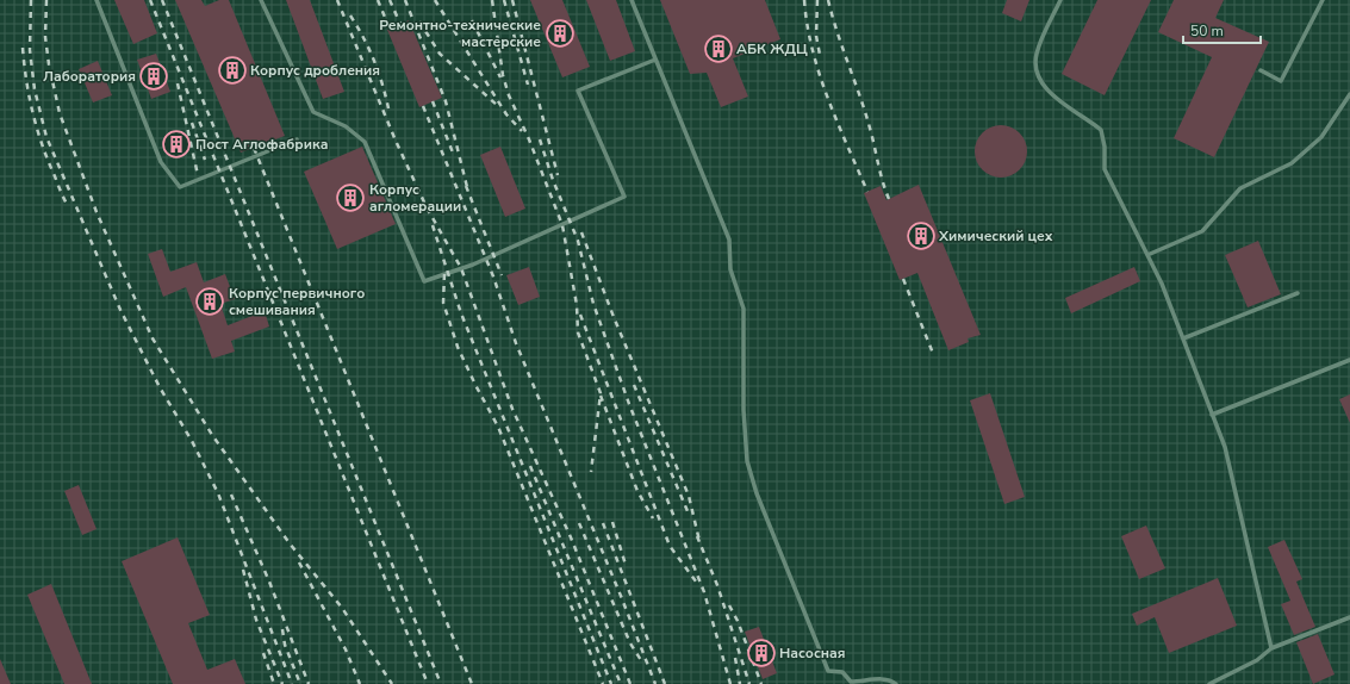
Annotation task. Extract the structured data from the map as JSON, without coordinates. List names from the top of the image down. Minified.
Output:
{"places":{"building":["Ремонтно-технические мастерские","АБК ЖДЦ","Корпус дробления","Лаборатория","Пост Аглофабрика","Корпус агломерации","Химический цех","Корпус первичного смешивания","Насосная"]},"scale_bar":"50 m"}
